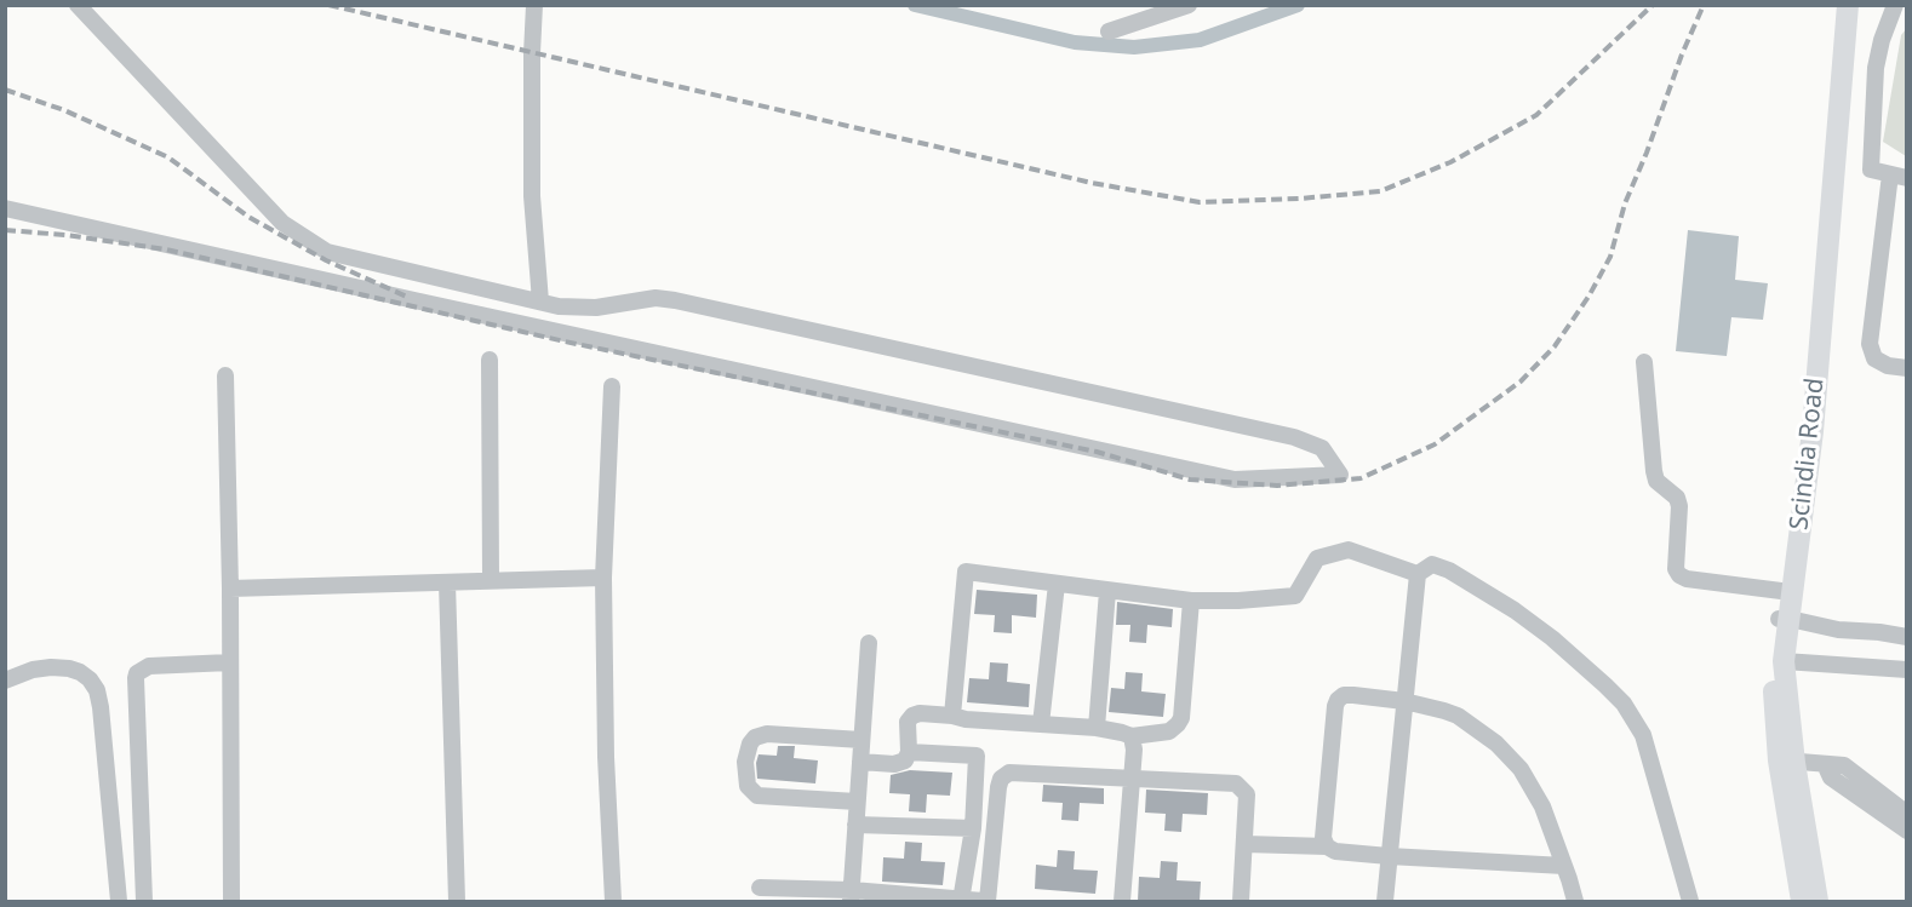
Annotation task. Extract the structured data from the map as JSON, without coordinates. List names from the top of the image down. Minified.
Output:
{"streets":{"main road":["Scindia Road"]}}
